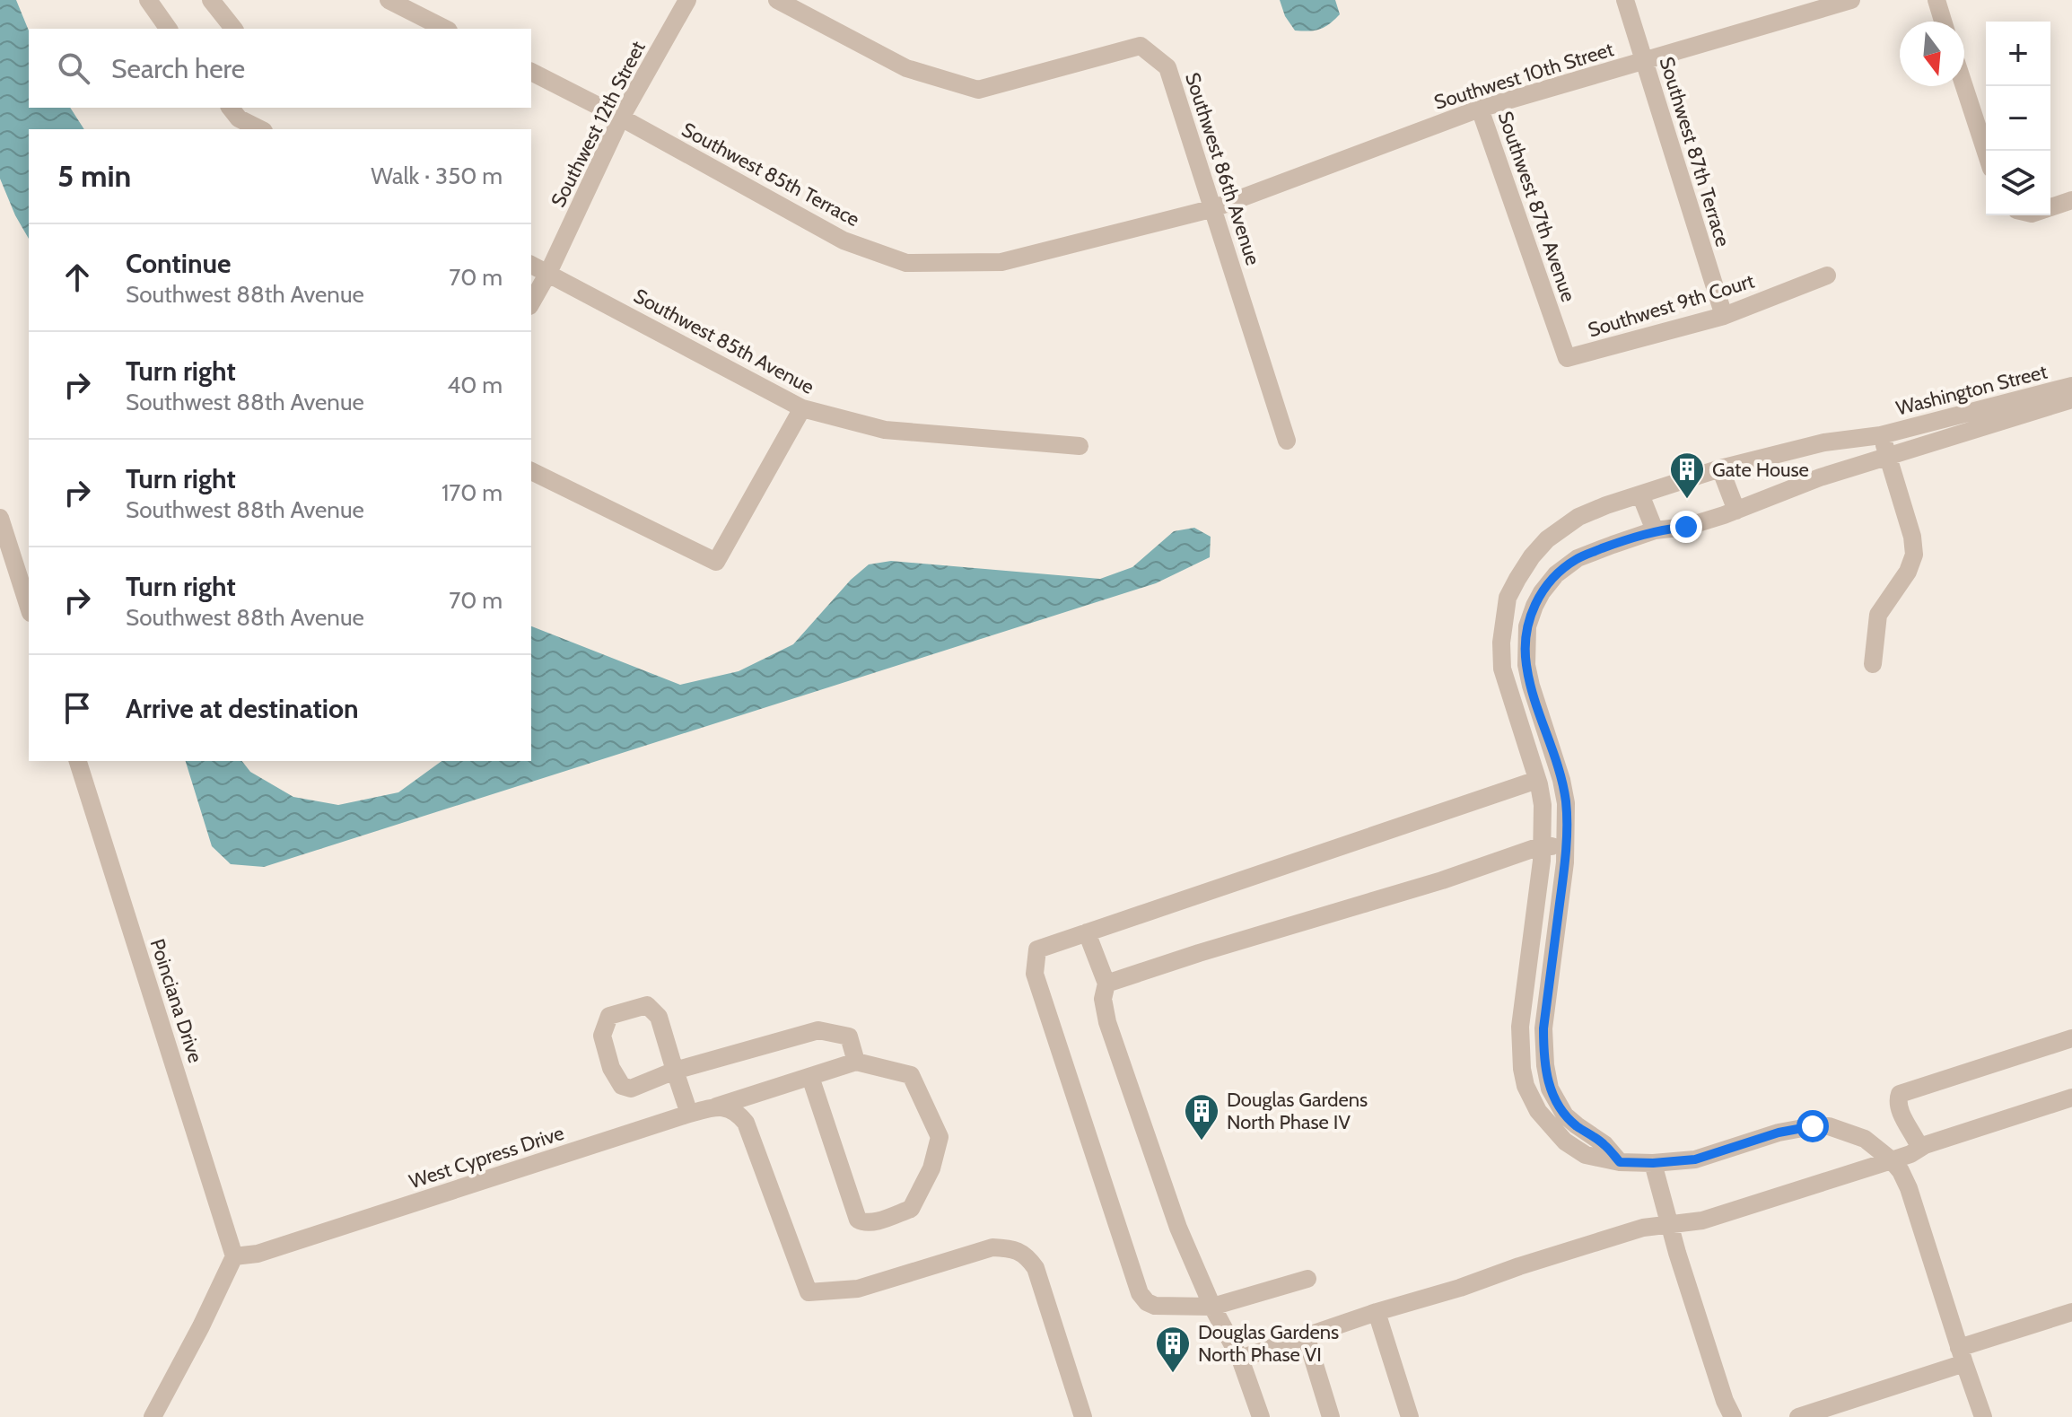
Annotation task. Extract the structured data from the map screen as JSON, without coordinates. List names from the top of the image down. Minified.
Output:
{"streets":{"street":["Southwest 10th Street","Southwest 12th Street","Southwest 87th Terrace","Southwest 86th Avenue","Southwest 85th Terrace","Southwest 87th Avenue","Southwest 9th Court","Southwest 85th Avenue","Washington Street","Poinciana Drive","West Cypress Drive"]},"crossings":[["Southwest 10th Street","Southwest 87th Terrace"],["Southwest 10th Street","Southwest 86th Avenue"],["Southwest 10th Street","Southwest 85th Terrace"],["Southwest 10th Street","Southwest 87th Avenue"],["Southwest 12th Street","Southwest 85th Terrace"],["Southwest 12th Street","Southwest 85th Avenue"],["Southwest 87th Terrace","Southwest 9th Court"],["Southwest 86th Avenue","Southwest 85th Terrace"],["Southwest 87th Avenue","Southwest 9th Court"],["Poinciana Drive","West Cypress Drive"]],"places":{"building":["Gate House","Douglas Gardens North Phase IV","Douglas Gardens North Phase VI"]},"north":"bottom","page":{"map_buttons":["+","−"],"search":"Search here","heading":["5 min","Walk · 350 m"],"list":[["Continue","Southwest 88th Avenue","70 m"],["Turn right","Southwest 88th Avenue","40 m"],["Turn right","Southwest 88th Avenue","170 m"],["Turn right","Southwest 88th Avenue","70 m"],"Arrive at destination"]}}
